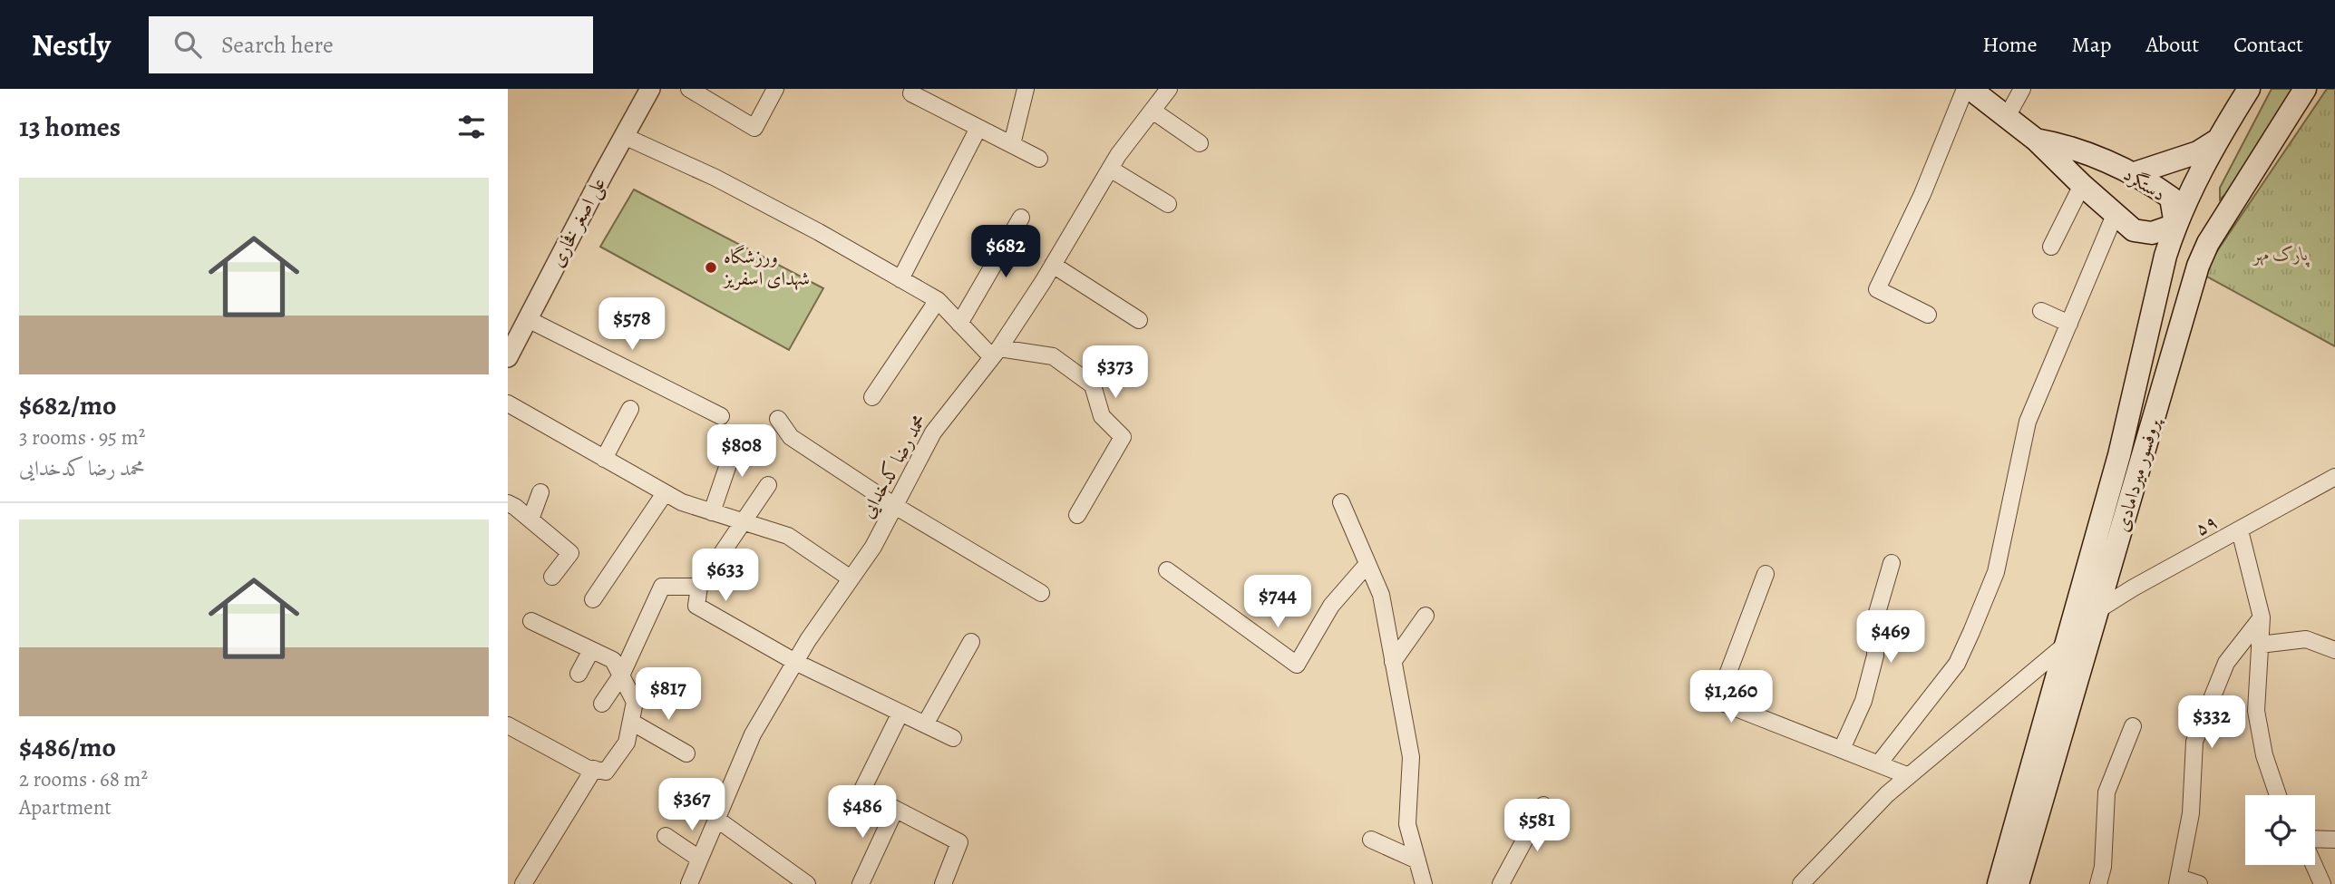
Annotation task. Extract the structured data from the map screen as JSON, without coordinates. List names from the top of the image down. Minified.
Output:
{"streets":{"main road":["دستگرد","پروفسور میردامادی"],"street":["علی اصغر فخاری","محمد رضا کدخدایی","۵۹"]},"crossings":[["دستگرد","پروفسور میردامادی"],["پروفسور میردامادی","۵۹"]],"parks":["پارک مهر"],"places":["ورزشگاه شهدای اسفریز"],"page":{"header":"Nestly","search":"Search here","nav":["Home","Map","About","Contact"],"heading":"13 homes","list":[{"name":"$682/mo","note":"3 rooms · 95 m² · محمد رضا کدخدایی"},{"name":"$486/mo","note":"2 rooms · 68 m² · Apartment"}],"price":["$682","$578","$373","$808","$633","$744","$469","$817","$1,260","$332","$367","$486","$581"]}}
